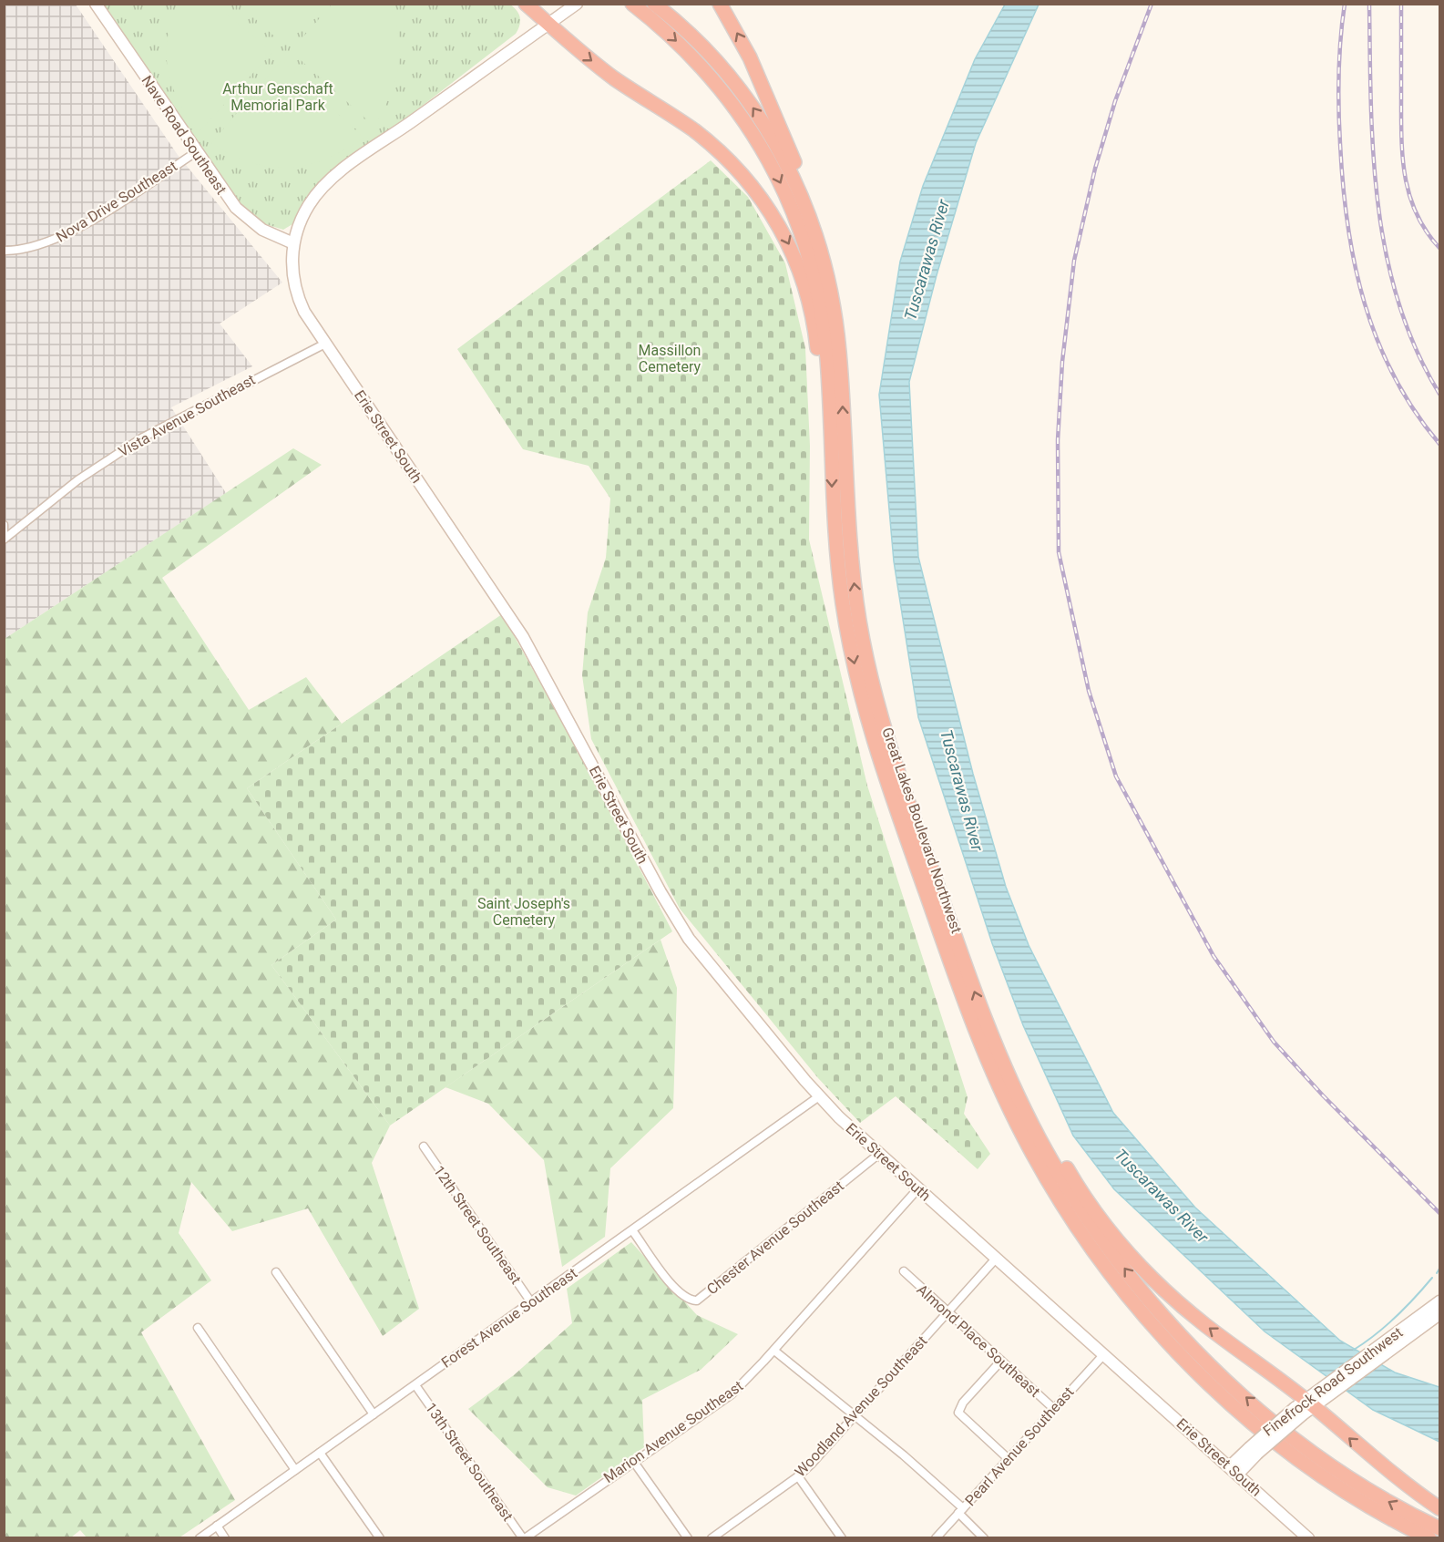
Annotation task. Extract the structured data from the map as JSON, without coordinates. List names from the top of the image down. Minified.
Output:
{"streets":{"highway":["Great Lakes Boulevard Northwest"],"main road":["Nave Road Southeast","Erie Street South","Finefrock Road Southwest"],"street":["Nova Drive Southeast","Vista Avenue Southeast","12th Street Southeast","Chester Avenue Southeast","Forest Avenue Southeast","Almond Place Southeast","Woodland Avenue Southeast","Marion Avenue Southeast","Pearl Avenue Southeast","13th Street Southeast"]},"crossings":[["Nave Road Southeast","Nova Drive Southeast"],["Nave Road Southeast","Erie Street South"],["Vista Avenue Southeast","Erie Street South"],["Erie Street South","Chester Avenue Southeast"],["Erie Street South","Forest Avenue Southeast"],["Erie Street South","Finefrock Road Southwest"],["Erie Street South","Woodland Avenue Southeast"],["Erie Street South","Marion Avenue Southeast"],["Erie Street South","Pearl Avenue Southeast"],["12th Street Southeast","Forest Avenue Southeast"],["Chester Avenue Southeast","Forest Avenue Southeast"],["Forest Avenue Southeast","13th Street Southeast"],["Almond Place Southeast","Woodland Avenue Southeast"],["Almond Place Southeast","Pearl Avenue Southeast"],["Marion Avenue Southeast","13th Street Southeast"]],"water":["Tuscarawas River"],"parks":["Arthur Genschaft Memorial Park","Massillon Cemetery","Saint Joseph's Cemetery"]}
